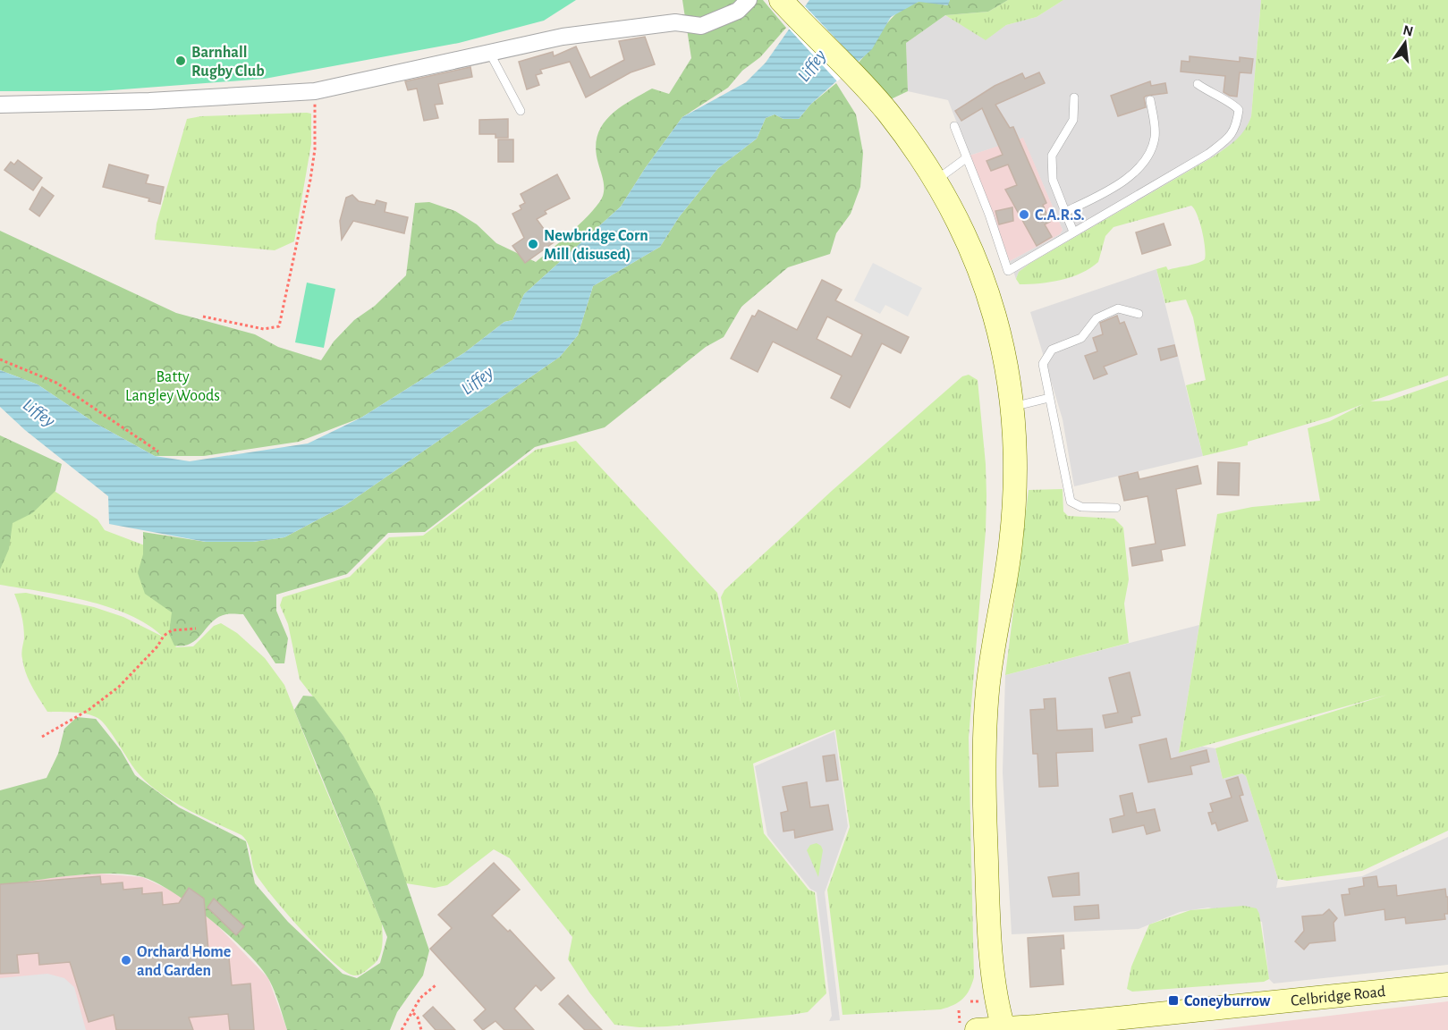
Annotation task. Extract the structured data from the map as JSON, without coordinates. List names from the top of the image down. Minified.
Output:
{"streets":{"main road":["Celbridge Road"]},"water":["Liffey"],"parks":["Batty Langley Woods"],"places":{"other":["Barnhall Rugby Club","C.A.R.S.","Newbridge Corn Mill (disused)","Orchard Home and Garden"],"transit":["Coneyburrow"]},"north":"top"}
